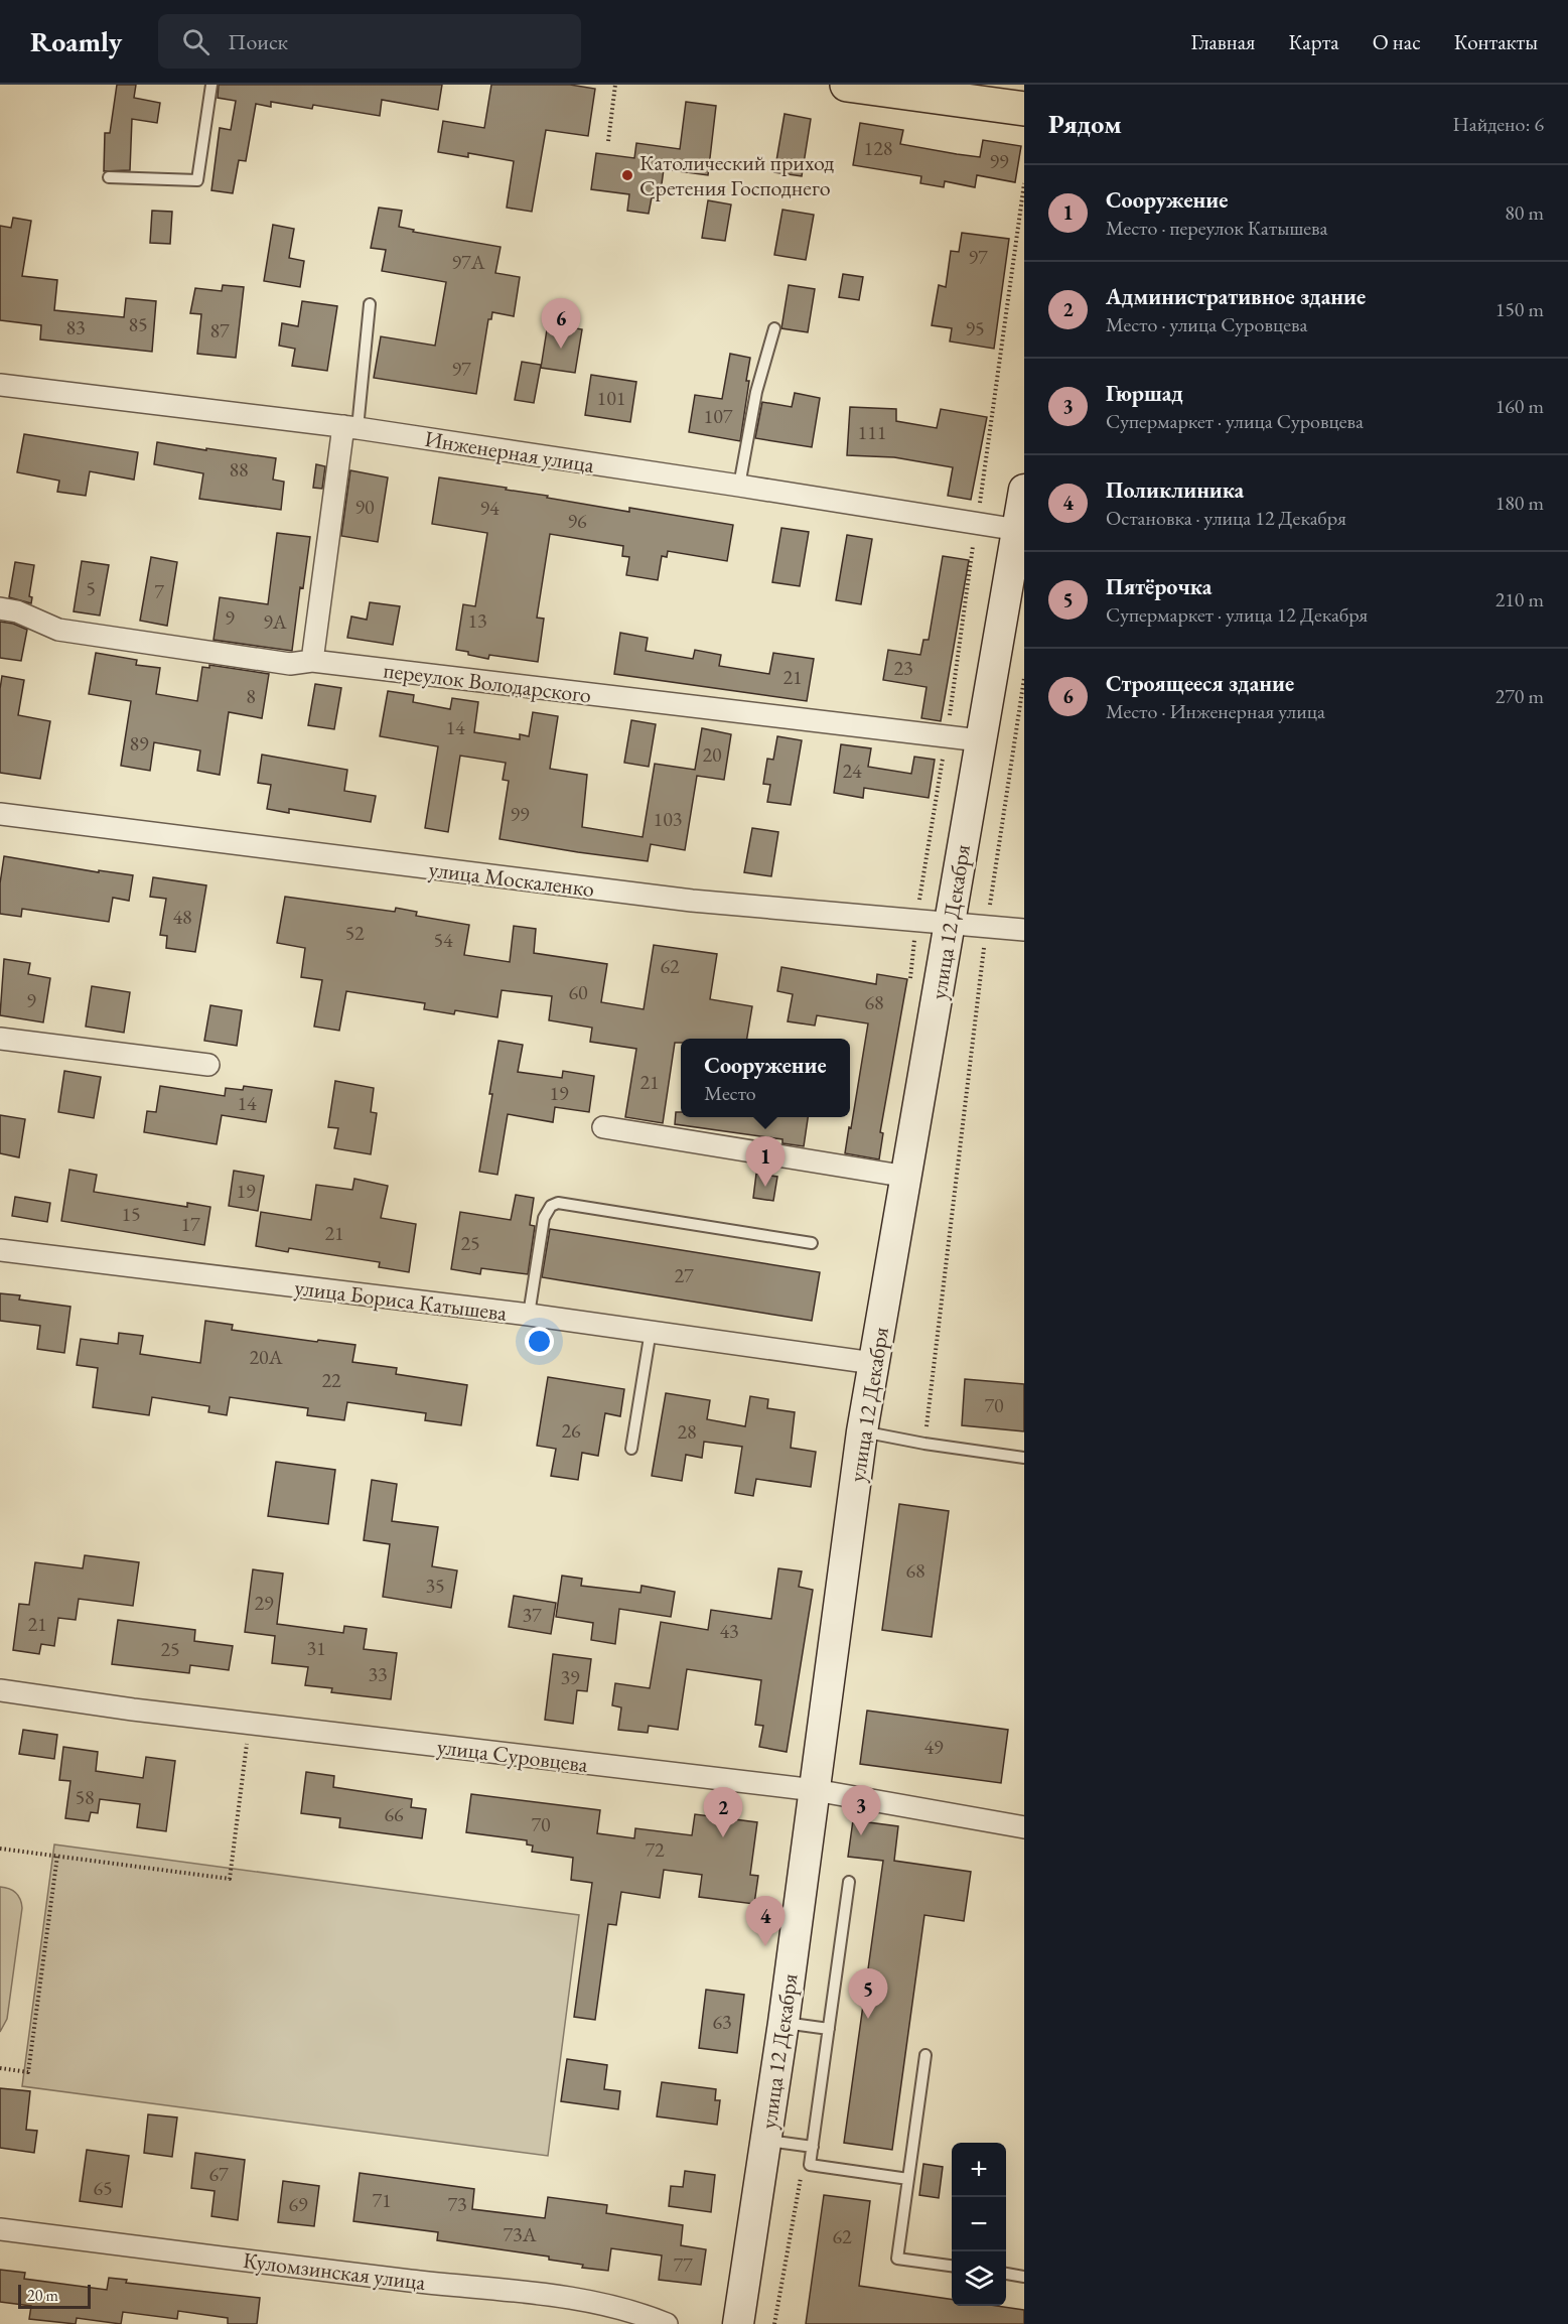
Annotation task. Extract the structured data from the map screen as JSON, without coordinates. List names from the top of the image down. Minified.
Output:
{"streets":{"main road":["улица 12 Декабря"],"street":["Инженерная улица","переулок Володарского","улица Москаленко","улица Бориса Катышева","улица Суровцева","Куломзинская улица"]},"crossings":[["Инженерная улица","улица 12 Декабря"],["переулок Володарского","улица 12 Декабря"],["улица Москаленко","улица 12 Декабря"],["улица 12 Декабря","улица Бориса Катышева"],["улица 12 Декабря","улица Суровцева"]],"places":["Католический приход Сретения Господнего"],"house_numbers":["128","99","97","97А","85","83","95","87","97","101","107","111","88","90","94","96","5","7","9","13","9А","23","21","8","14","89","20","24","99","103","48","52","54","62","60","9","68","21","19","14","19","15","17","21","25","27","20А","22","70","26","28","68","35","29","37","21","43","31","25","33","39","49","58","66","70","72","63","67","65","71","69","73","73А","62","77"],"scale_bar":"20 m","page":{"header":"Roamly","search":"Поиск","nav":["Главная","Карта","О нас","Контакты"],"heading":["Рядом","Найдено: 6"],"list":[{"mark":"1","name":"Сооружение","note":"Место · переулок Катышева","value":"80 m"},{"mark":"2","name":"Административное здание","note":"Место · улица Суровцева","value":"150 m"},{"mark":"3","name":"Гюршад","note":"Супермаркет · улица Суровцева","value":"160 m"},{"mark":"4","name":"Поликлиника","note":"Остановка · улица 12 Декабря","value":"180 m"},{"mark":"5","name":"Пятёрочка","note":"Супермаркет · улица 12 Декабря","value":"210 m"},{"mark":"6","name":"Строящееся здание","note":"Место · Инженерная улица","value":"270 m"}],"pins":["6","1","3","2","4","5"],"popup":["Сооружение","Место"],"map_buttons":["+","−"],"scale":"20 m"}}
